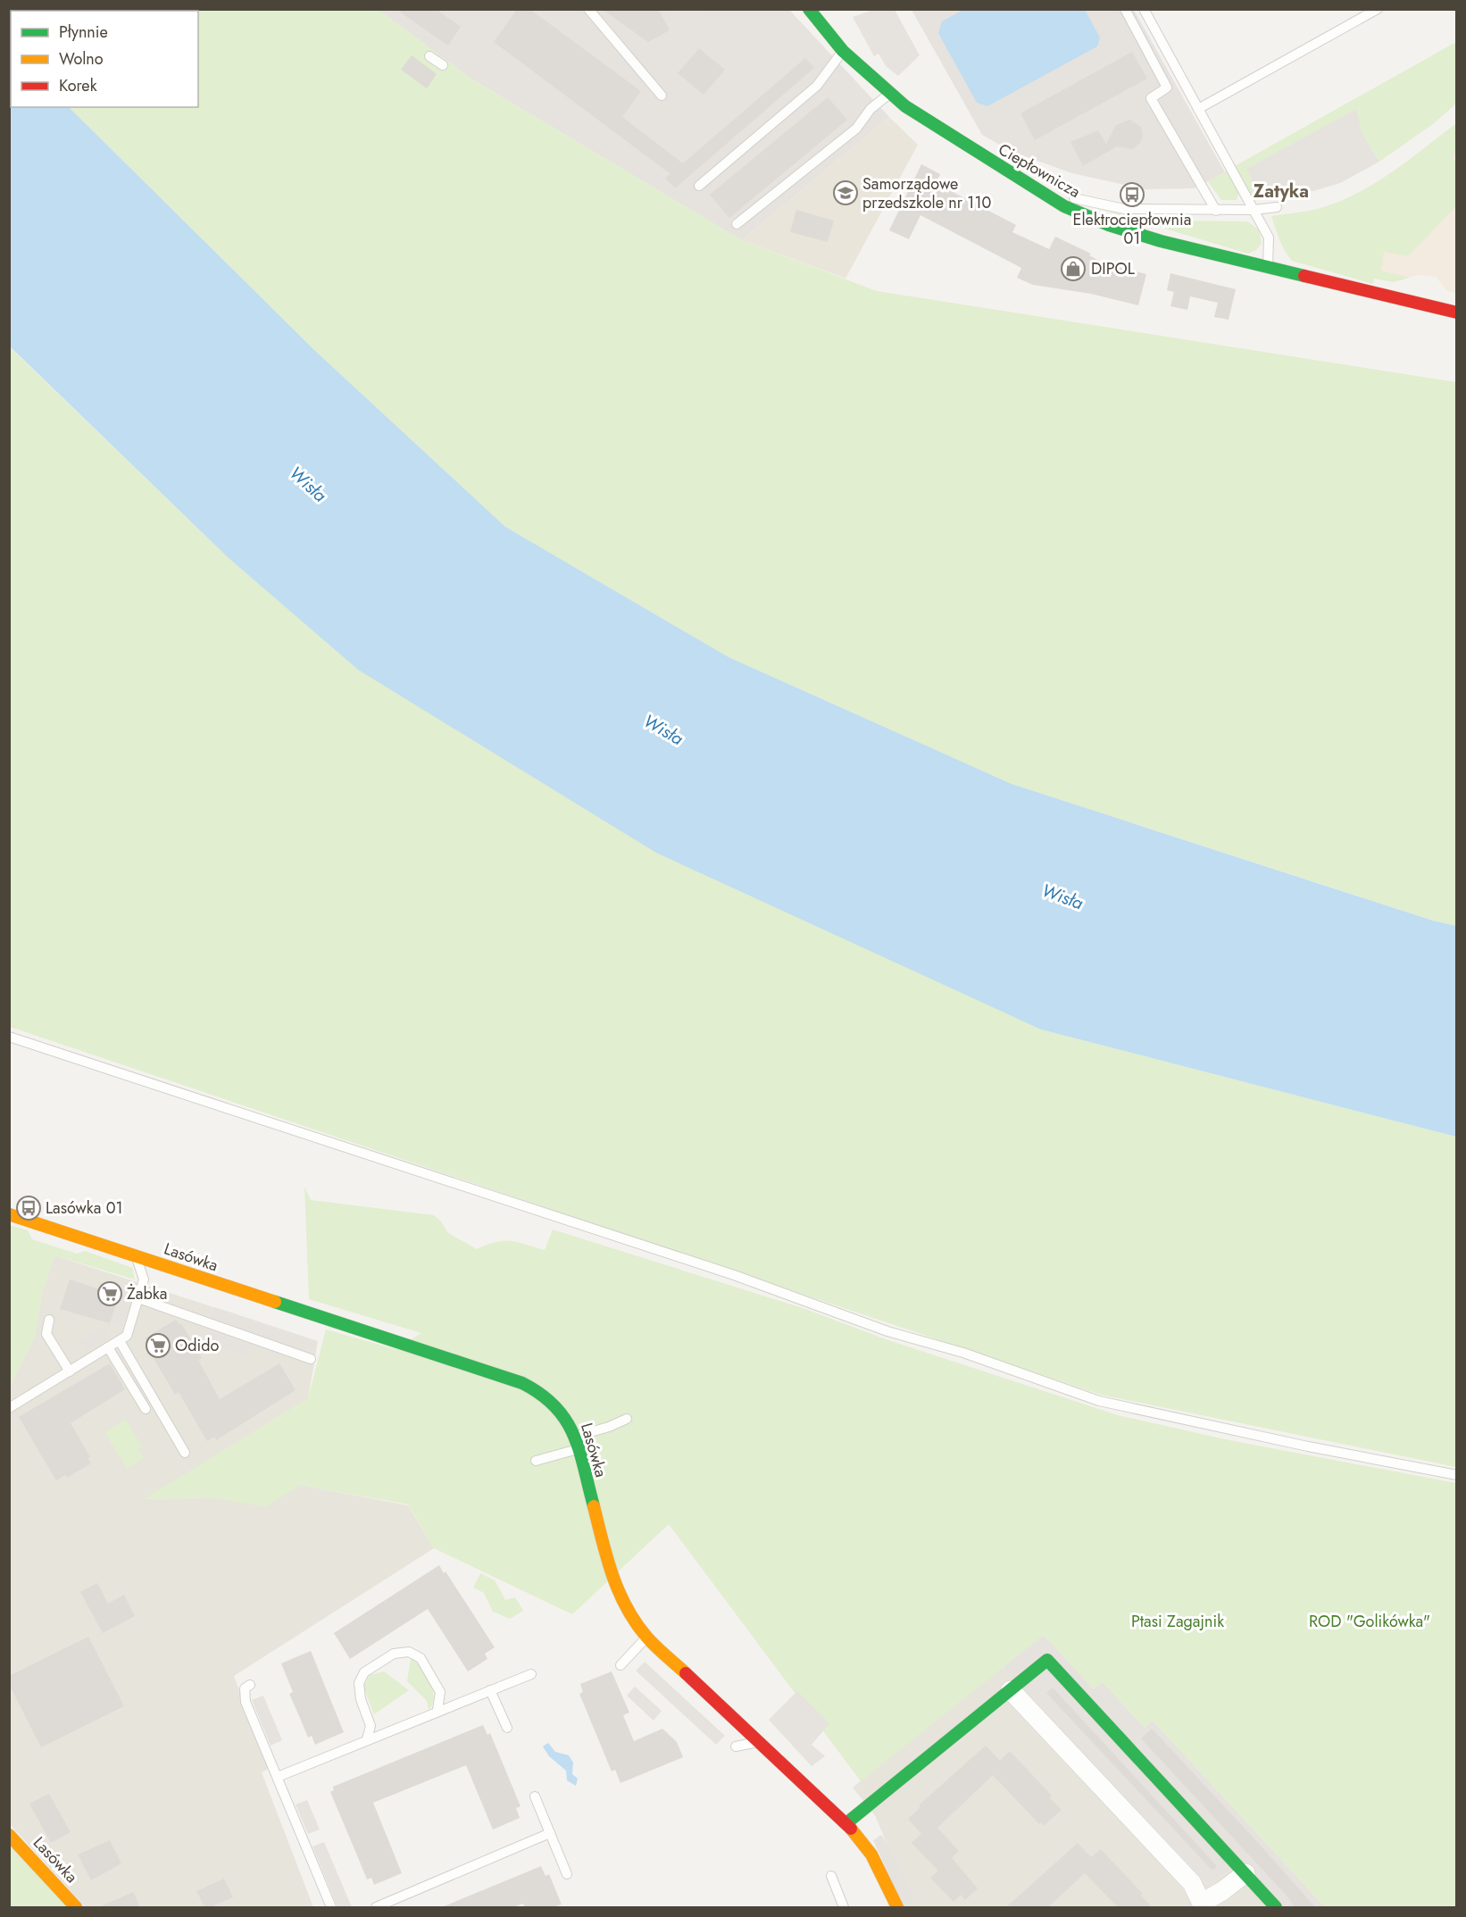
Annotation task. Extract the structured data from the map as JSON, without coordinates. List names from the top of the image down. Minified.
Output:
{"streets":{"street":["Ciepłownicza","Lasówka"]},"districts":["Zatyka"],"water":["Wisła"],"parks":["Ptasi Zagajnik","ROD \"Golikówka\""],"places":{"school or university":["Samorządowe przedszkole nr 110"],"bus stop":["Elektrociepłownia 01","Lasówka 01"],"shop":["DIPOL"],"supermarket":["Żabka","Odido"]},"legend":["Płynnie","Wolno","Korek"]}
